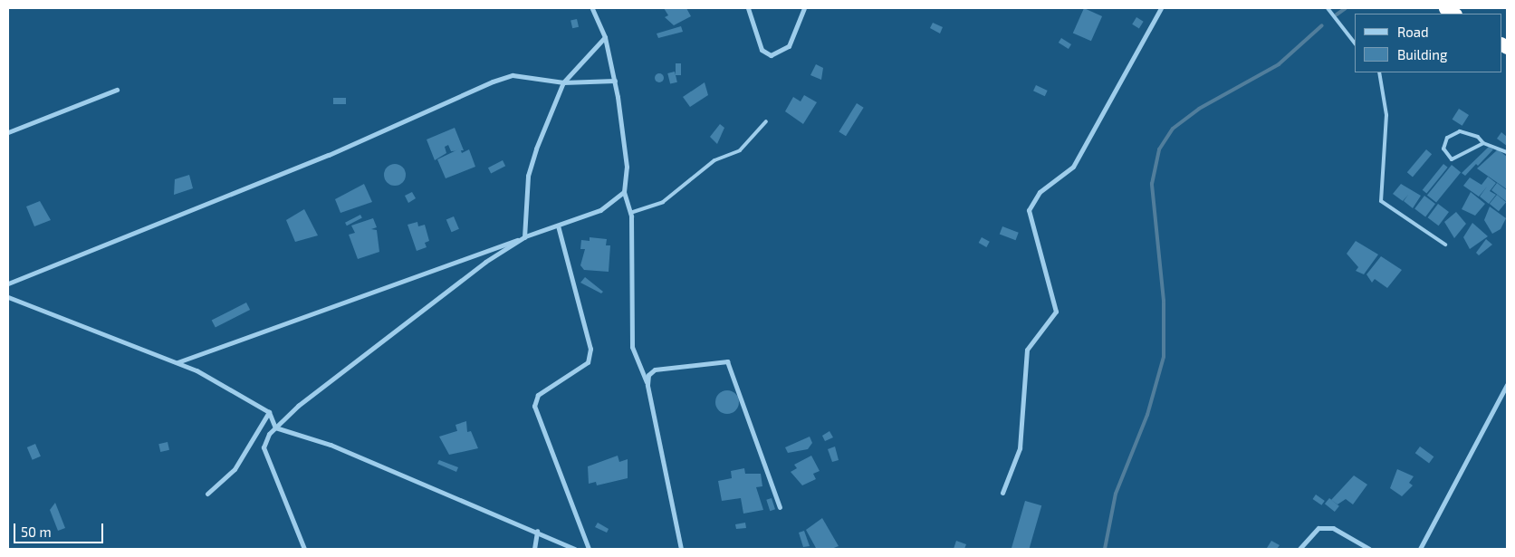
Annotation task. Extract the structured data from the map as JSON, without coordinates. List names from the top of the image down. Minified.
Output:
{"legend":["Road","Building"],"scale_bar":"50 m"}
